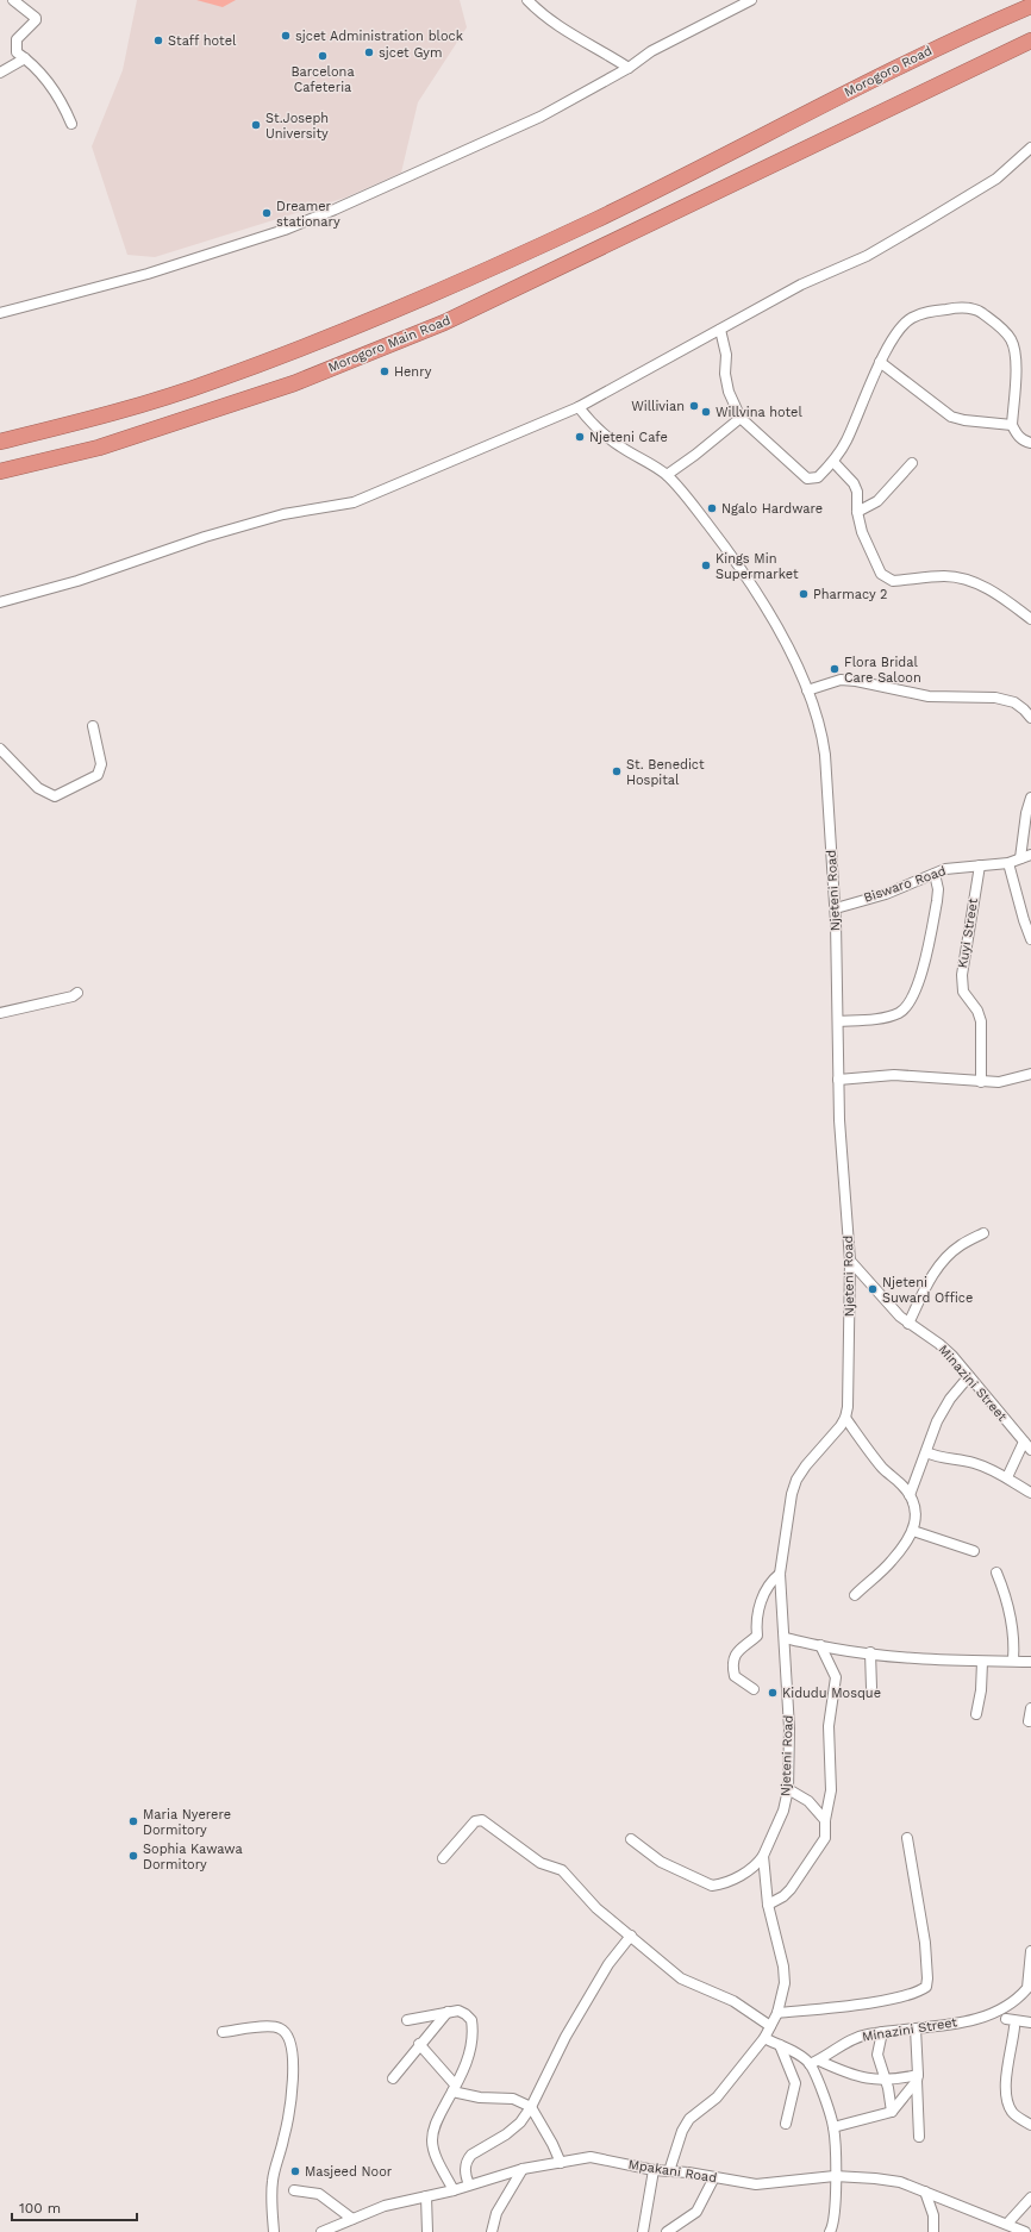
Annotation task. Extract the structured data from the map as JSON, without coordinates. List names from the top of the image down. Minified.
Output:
{"streets":{"highway":["Morogoro Road","Morogoro Main Road"],"street":["Biswaro Road","Njeteni Road","Kuyi Street","Minazini Street","Mpakani Road"]},"crossings":[["Biswaro Road","Njeteni Road"],["Biswaro Road","Kuyi Street"],["Njeteni Road","Minazini Street"]],"places":["sjcet Administration block","Staff hotel","sjcet Gym","Barcelona Cafeteria","St.Joseph University","Dreamer stationary","Henry","Willivian","Willvina hotel","Njeteni Cafe","Ngalo Hardware","Kings Min Supermarket","Pharmacy 2","Flora Bridal Care Saloon","St. Benedict Hospital","Njeteni Suward Office","Kidudu Mosque","Maria Nyerere Dormitory","Sophia Kawawa Dormitory","Masjeed Noor"],"scale_bar":"100 m"}
